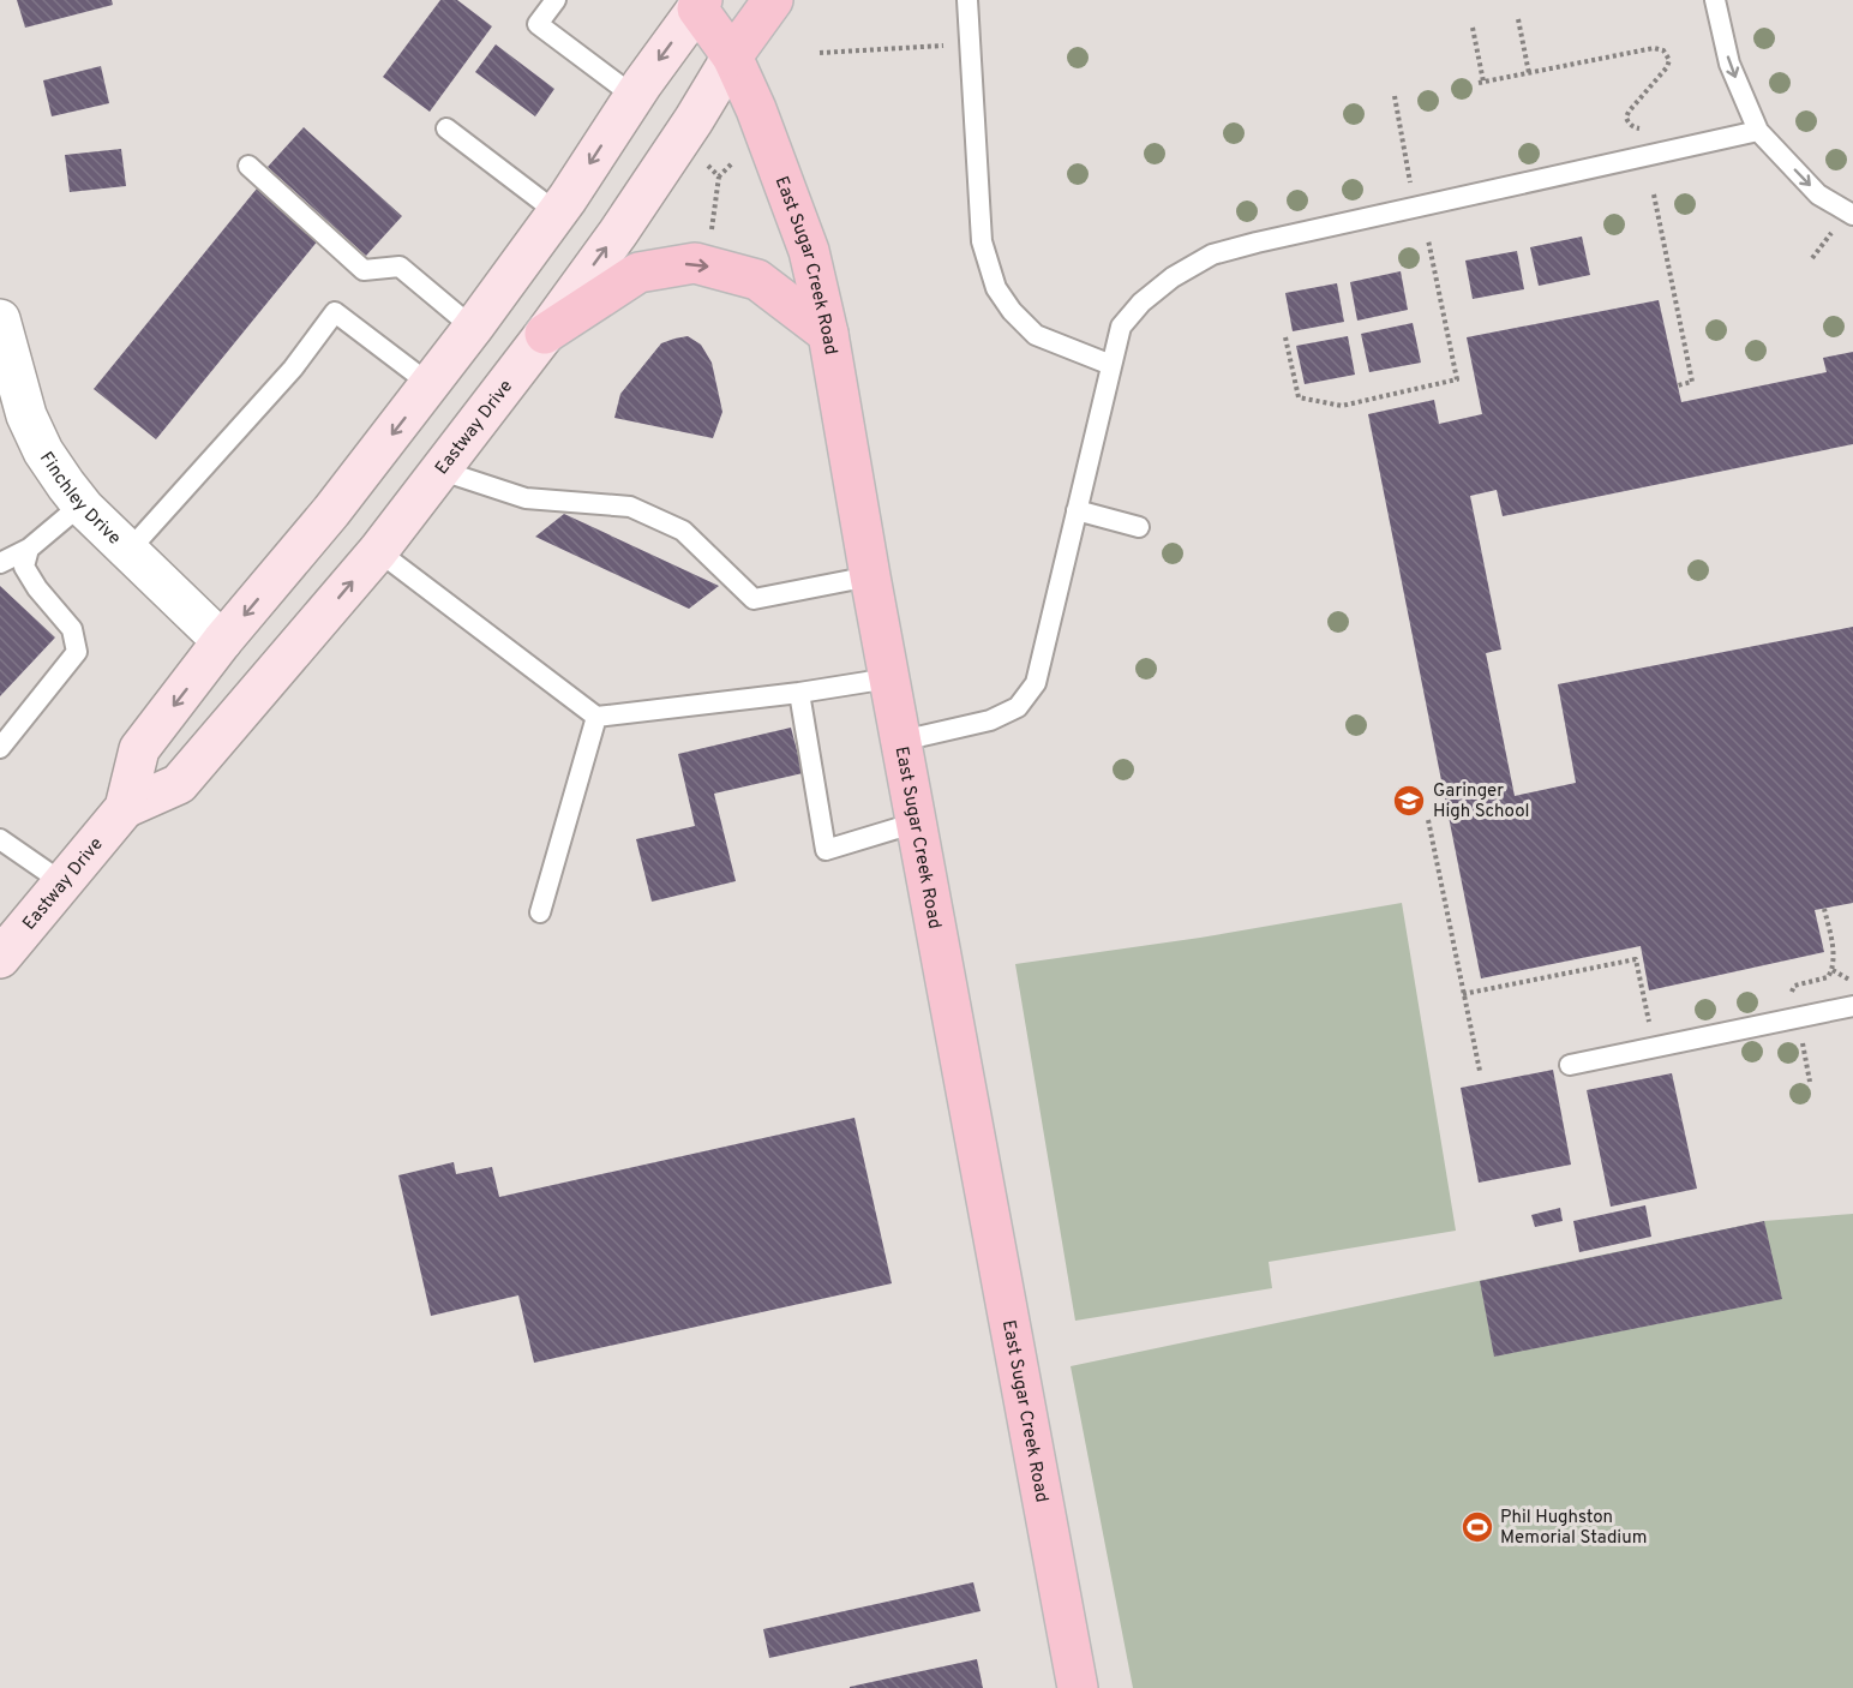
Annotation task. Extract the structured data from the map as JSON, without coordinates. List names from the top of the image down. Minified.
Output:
{"streets":{"main road":["East Sugar Creek Road","Eastway Drive"],"street":["Finchley Drive"]},"crossings":[["East Sugar Creek Road","Eastway Drive"],["Eastway Drive","Finchley Drive"]],"places":{"school or university":["Garinger High School"],"sports":["Phil Hughston Memorial Stadium"]}}
